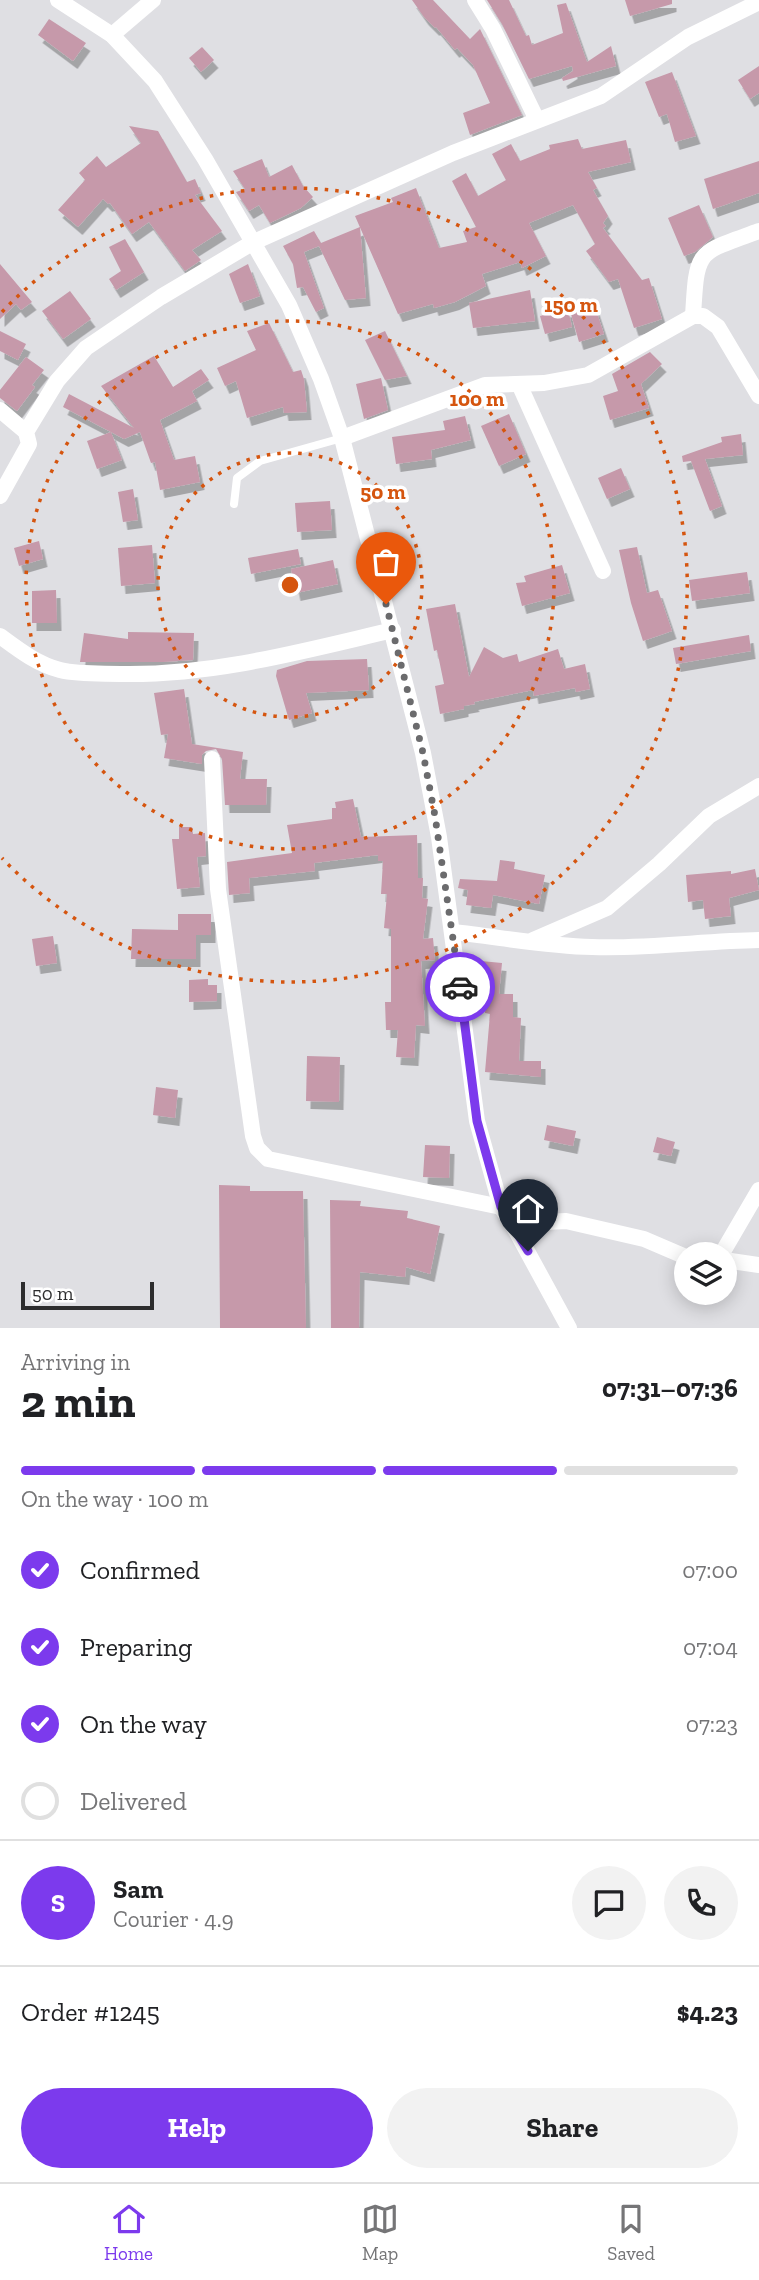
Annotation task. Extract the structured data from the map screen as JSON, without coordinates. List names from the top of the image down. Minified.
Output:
{"scale_bar":"50 m","page":{"scale":"50 m","heading":["2 min","Arriving in","07:31–07:36"],"panel":["Sam","Courier · 4.9","Order #1245","$4.23"],"bar":"On the way · 100 m","list":[["Confirmed","07:00"],["Preparing","07:04"],["On the way","07:23"],"Delivered"],"round":"S","buttons":["Help","Share"],"tabs":["Home","Map","Saved"]},"rings":["150 m","100 m","50 m"]}
